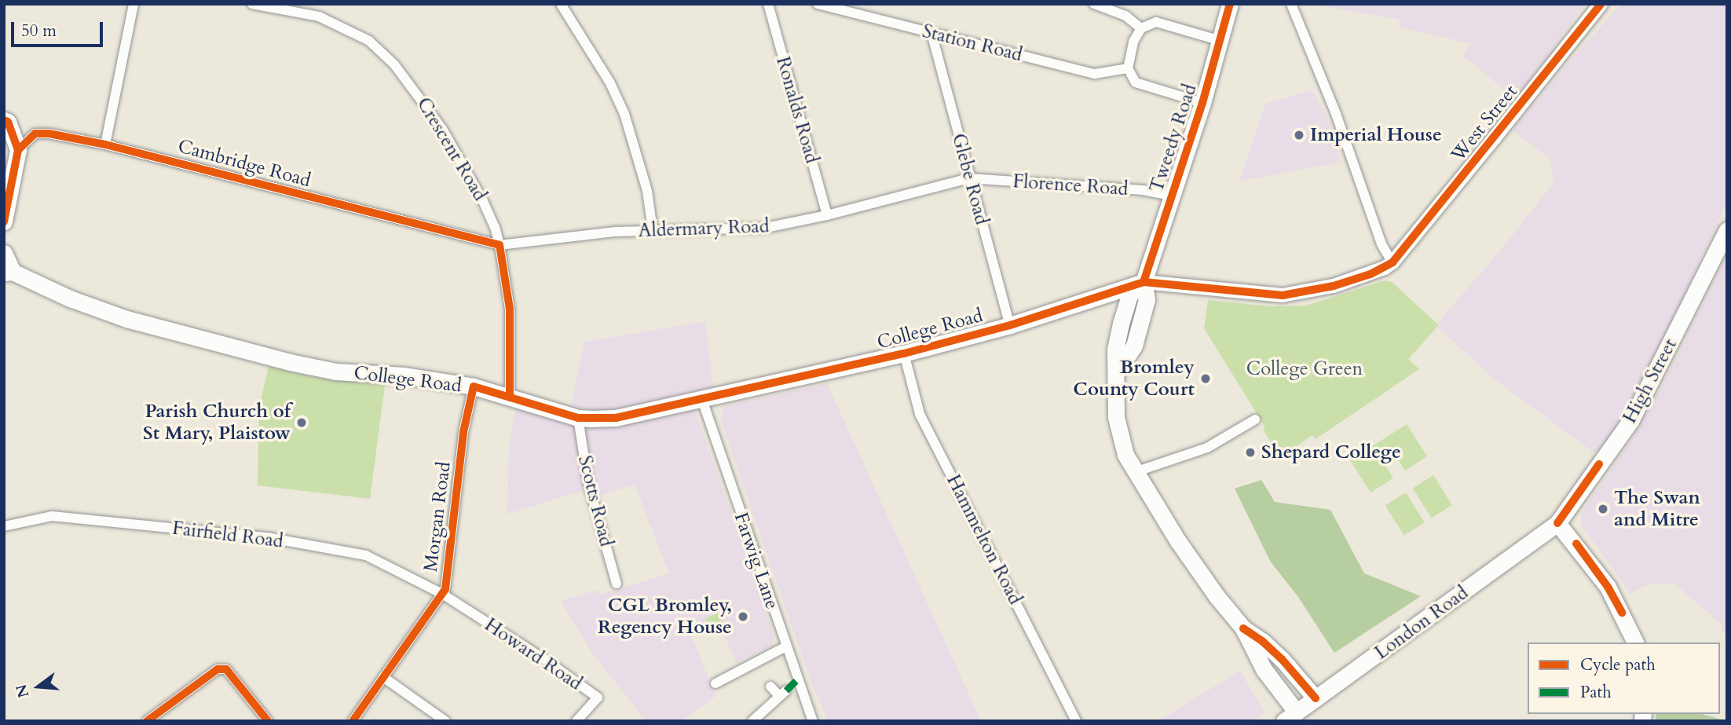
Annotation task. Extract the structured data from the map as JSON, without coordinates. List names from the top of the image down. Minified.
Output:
{"streets":{"main road":["Tweedy Road","College Road","High Street","London Road"],"street":["Station Road","Ronalds Road","West Street","Crescent Road","Cambridge Road","Glebe Road","Florence Road","Aldermary Road","Scotts Road","Morgan Road","Fairfield Road","Hammelton Road","Farwig Lane","Howard Road"]},"crossings":[["Station Road","Glebe Road"],["Ronalds Road","Aldermary Road"],["West Street","College Road"],["Tweedy Road","Florence Road"],["Tweedy Road","College Road"],["Tweedy Road","London Road"],["Crescent Road","Cambridge Road"],["Crescent Road","Aldermary Road"],["Crescent Road","College Road"],["Cambridge Road","Aldermary Road"],["Glebe Road","Florence Road"],["Glebe Road","Aldermary Road"],["Glebe Road","College Road"],["Florence Road","Aldermary Road"],["College Road","Scotts Road"],["College Road","Morgan Road"],["College Road","Hammelton Road"],["College Road","Farwig Lane"],["High Street","London Road"],["Morgan Road","Fairfield Road"],["Morgan Road","Howard Road"],["Fairfield Road","Howard Road"]],"parks":["College Green"],"places":["Imperial House","Bromley County Court","Parish Church of St Mary, Plaistow","Shepard College","The Swan and Mitre","CGL Bromley, Regency House"],"legend":["Cycle path","Path"],"scale_bar":"50 m","north":"left"}
